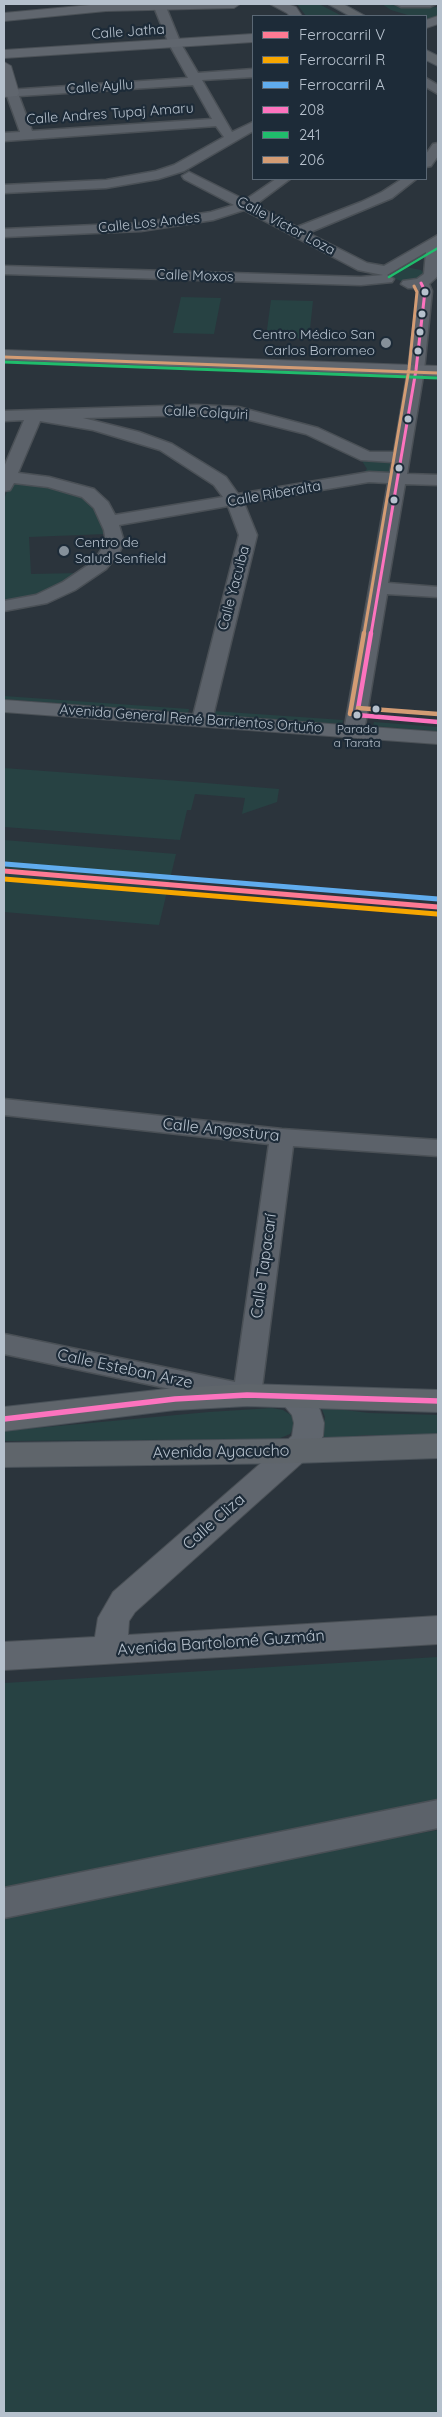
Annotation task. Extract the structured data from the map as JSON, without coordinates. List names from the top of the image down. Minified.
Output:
{"streets":{"main road":["Calle Jatha","Avenida General René Barrientos Ortuño","Avenida Ayacucho","Calle Cliza","Avenida Bartolomé Guzmán"],"street":["Calle Ayllu","Calle Andres Tupaj Amaru","Calle Los Andes","Calle Víctor Loza","Calle Moxos","Calle Colquiri","Calle Riberalta","Calle Yacuiba","Calle Angostura","Calle Tapacarí","Calle Esteban Arze"]},"crossings":[["Calle Los Andes","Calle Víctor Loza"],["Calle Víctor Loza","Calle Moxos"],["Calle Colquiri","Calle Yacuiba"],["Calle Riberalta","Calle Yacuiba"],["Calle Yacuiba","Avenida General René Barrientos Ortuño"],["Calle Angostura","Calle Tapacarí"],["Calle Tapacarí","Calle Esteban Arze"],["Avenida Ayacucho","Calle Cliza"],["Calle Cliza","Avenida Bartolomé Guzmán"]],"places":["Centro Médico San Carlos Borromeo","Centro de Salud Senfield","Parada a Tarata"],"lines":["transit line 241","transit line 208","transit line 206","rail line A","rail line V","rail line R"],"legend":["Ferrocarril V","Ferrocarril R","Ferrocarril A","208","241","206"]}
